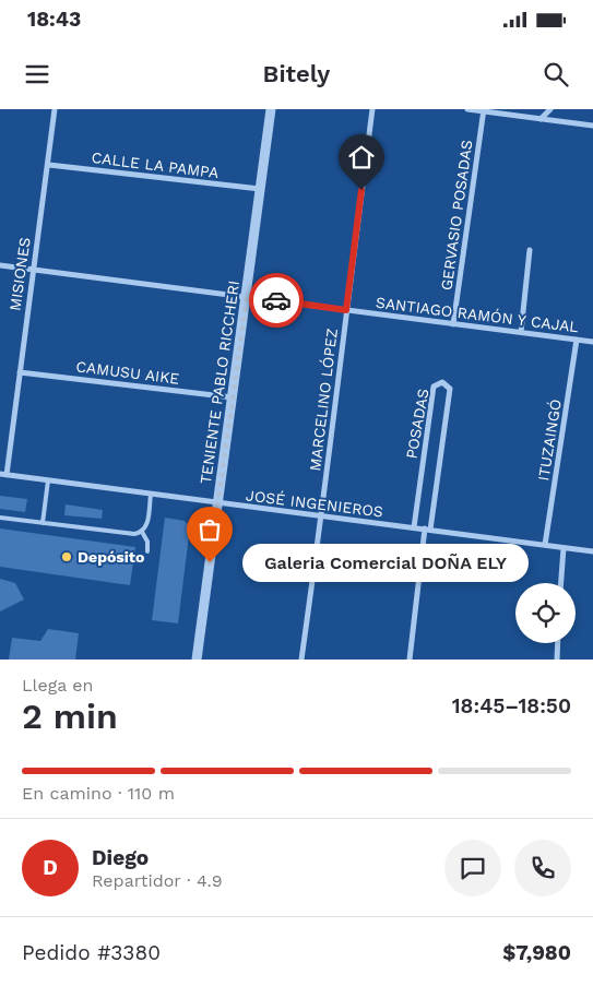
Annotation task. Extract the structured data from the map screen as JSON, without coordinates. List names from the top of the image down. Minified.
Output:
{"streets":{"street":["CALLE LA PAMPA","GERVASIO POSADAS","MISIONES","SANTIAGO RAMÓN Y CAJAL","CAMUSU AIKE","TENIENTE PABLO RICCHERI","MARCELINO LÓPEZ","POSADAS","ITUZAINGÓ","JOSÉ INGENIEROS"]},"crossings":[["CALLE LA PAMPA","MISIONES"],["CALLE LA PAMPA","TENIENTE PABLO RICCHERI"],["GERVASIO POSADAS","SANTIAGO RAMÓN Y CAJAL"],["MISIONES","SANTIAGO RAMÓN Y CAJAL"],["MISIONES","CAMUSU AIKE"],["MISIONES","JOSÉ INGENIEROS"],["SANTIAGO RAMÓN Y CAJAL","TENIENTE PABLO RICCHERI"],["SANTIAGO RAMÓN Y CAJAL","MARCELINO LÓPEZ"],["SANTIAGO RAMÓN Y CAJAL","ITUZAINGÓ"],["CAMUSU AIKE","TENIENTE PABLO RICCHERI"],["TENIENTE PABLO RICCHERI","JOSÉ INGENIEROS"],["MARCELINO LÓPEZ","JOSÉ INGENIEROS"],["POSADAS","JOSÉ INGENIEROS"],["ITUZAINGÓ","JOSÉ INGENIEROS"]],"places":["Depósito","Galeria Comercial DOÑA ELY"],"page":{"status":"18:43","header":"Bitely","bubble":"Galeria Comercial DOÑA ELY","heading":["2 min","Llega en","18:45–18:50"],"panel":["Diego","Repartidor · 4.9","Pedido #3380","$7,980"],"bar":"En camino · 110 m","round":"D"}}
